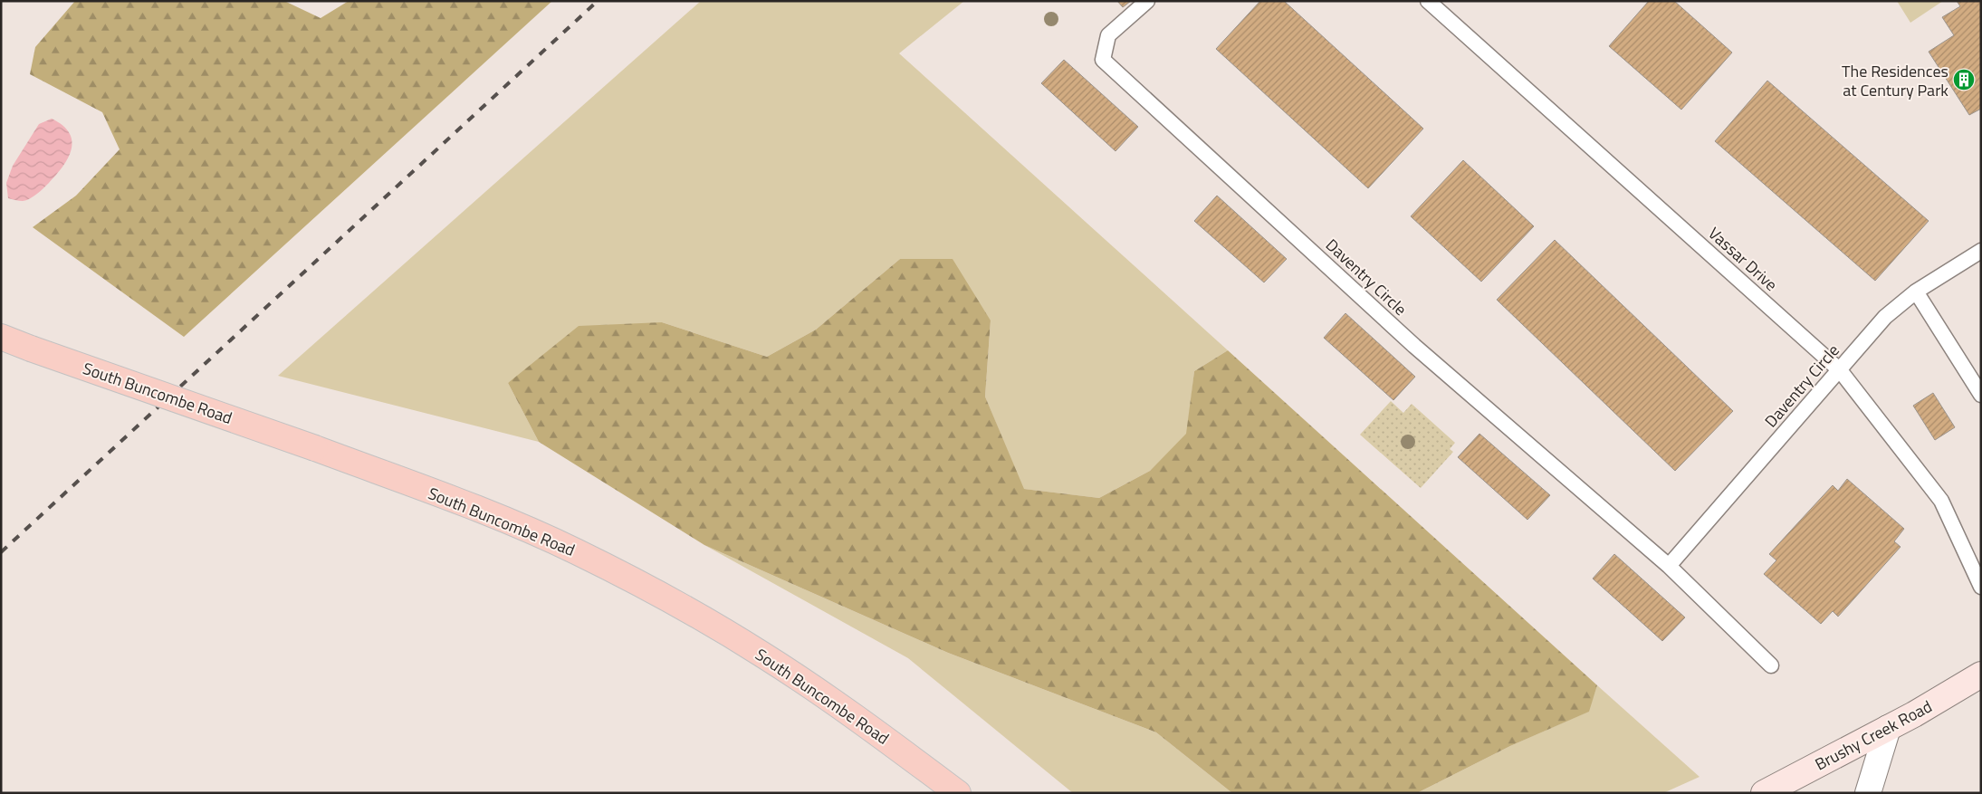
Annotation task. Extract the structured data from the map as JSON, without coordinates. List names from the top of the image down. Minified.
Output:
{"streets":{"main road":["South Buncombe Road"],"street":["Brushy Creek Road"],"lane":["Vassar Drive","Daventry Circle"]},"crossings":[["Vassar Drive","Daventry Circle"]],"places":{"building":["The Residences at Century Park"]}}
